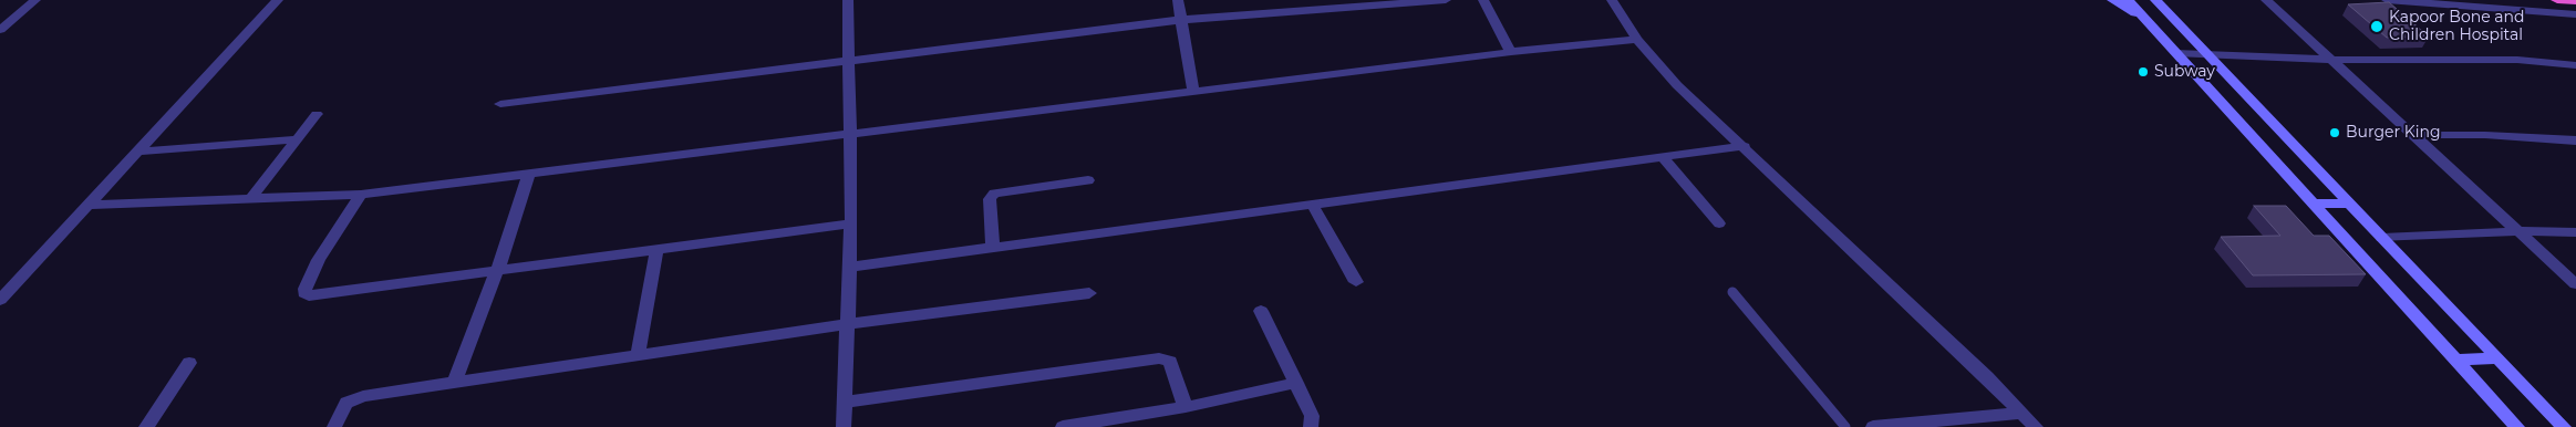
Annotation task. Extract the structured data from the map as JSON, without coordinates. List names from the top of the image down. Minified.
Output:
{"places":["Kapoor Bone and Children Hospital","Subway","Burger King"]}
